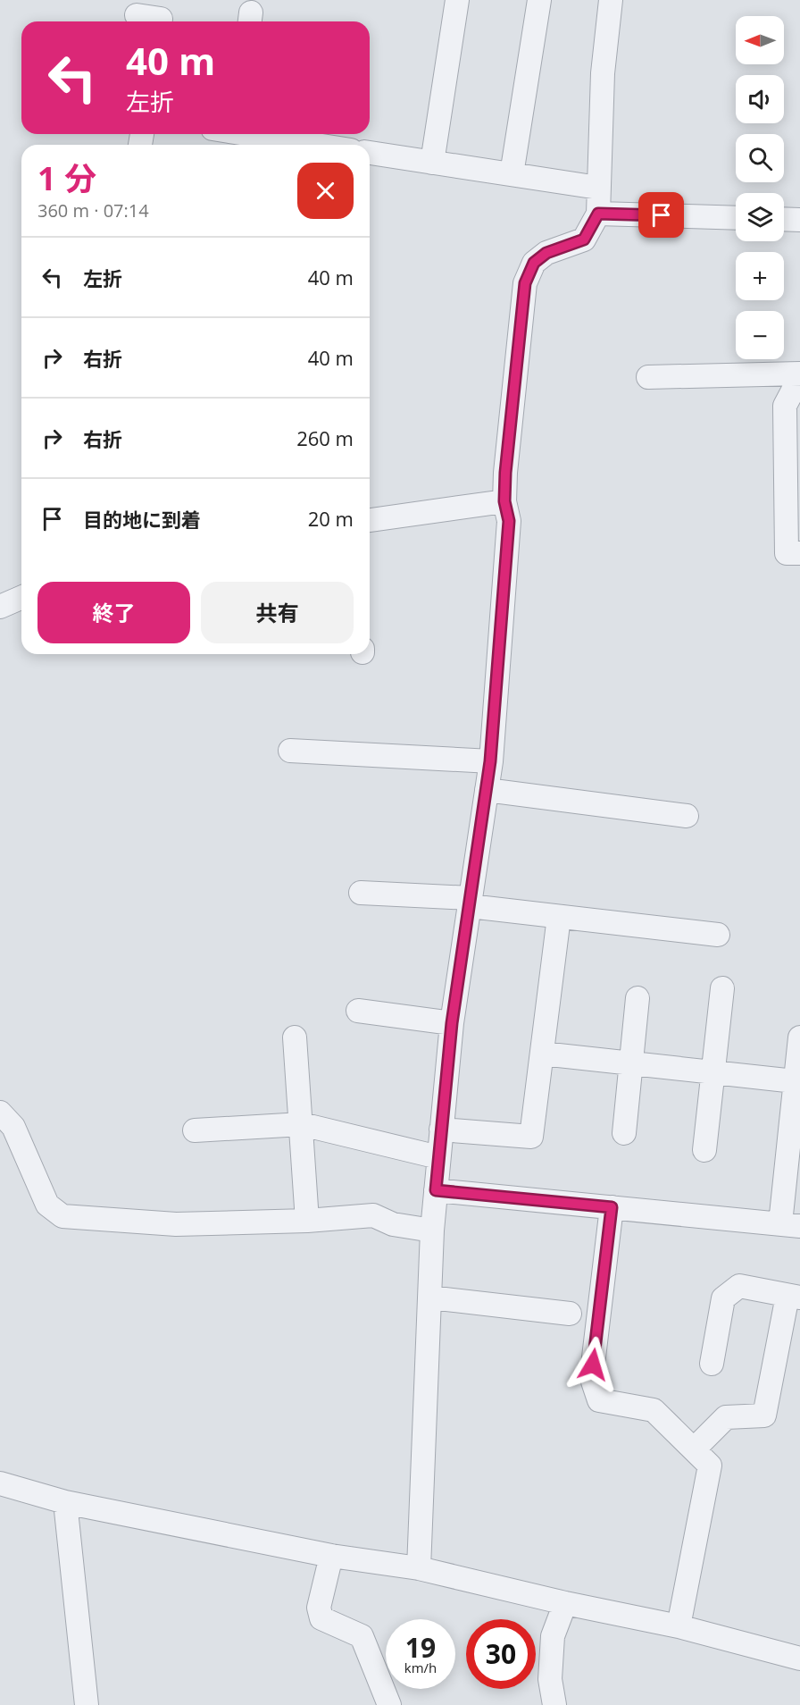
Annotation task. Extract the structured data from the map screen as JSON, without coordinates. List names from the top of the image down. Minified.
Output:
{"north":"left","page":{"map_buttons":["+","−"],"turn":["40 m","左折"],"heading":["1 分","360 m · 07:14"],"list":[{"name":"左折","value":"40 m"},{"name":"右折","value":"40 m"},{"name":"右折","value":"260 m"},{"name":"目的地に到着","value":"20 m"}],"buttons":["終了","共有"],"speed":"19 km/h","limit":"30"}}
